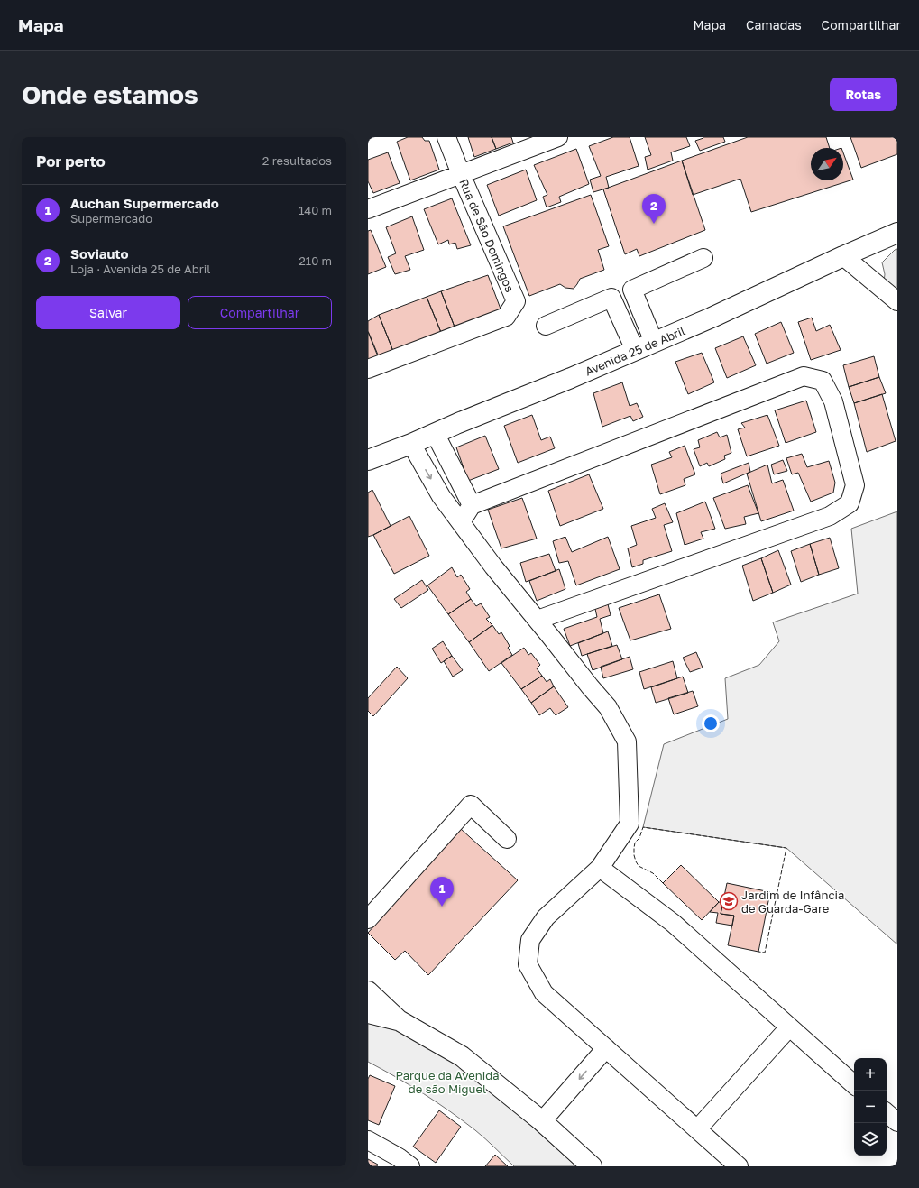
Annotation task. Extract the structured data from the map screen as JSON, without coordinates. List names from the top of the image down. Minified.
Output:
{"streets":{"main road":["Avenida 25 de Abril"],"street":["Rua de São Domingos"]},"parks":["Parque da Avenida de são Miguel"],"places":{"school or university":["Jardim de Infância de Guarda-Gare"]},"north":"top right","page":{"header":"Mapa","nav":["Mapa","Camadas","Compartilhar"],"buttons":["Rotas",["Salvar","Compartilhar"]],"title":"Onde estamos","heading":["Por perto","2 resultados"],"list":[{"mark":"1","name":"Auchan Supermercado","note":"Supermercado","value":"140 m"},{"mark":"2","name":"Soviauto","note":"Loja · Avenida 25 de Abril","value":"210 m"}],"pins":["2","1"],"map_buttons":["+","−"]}}
